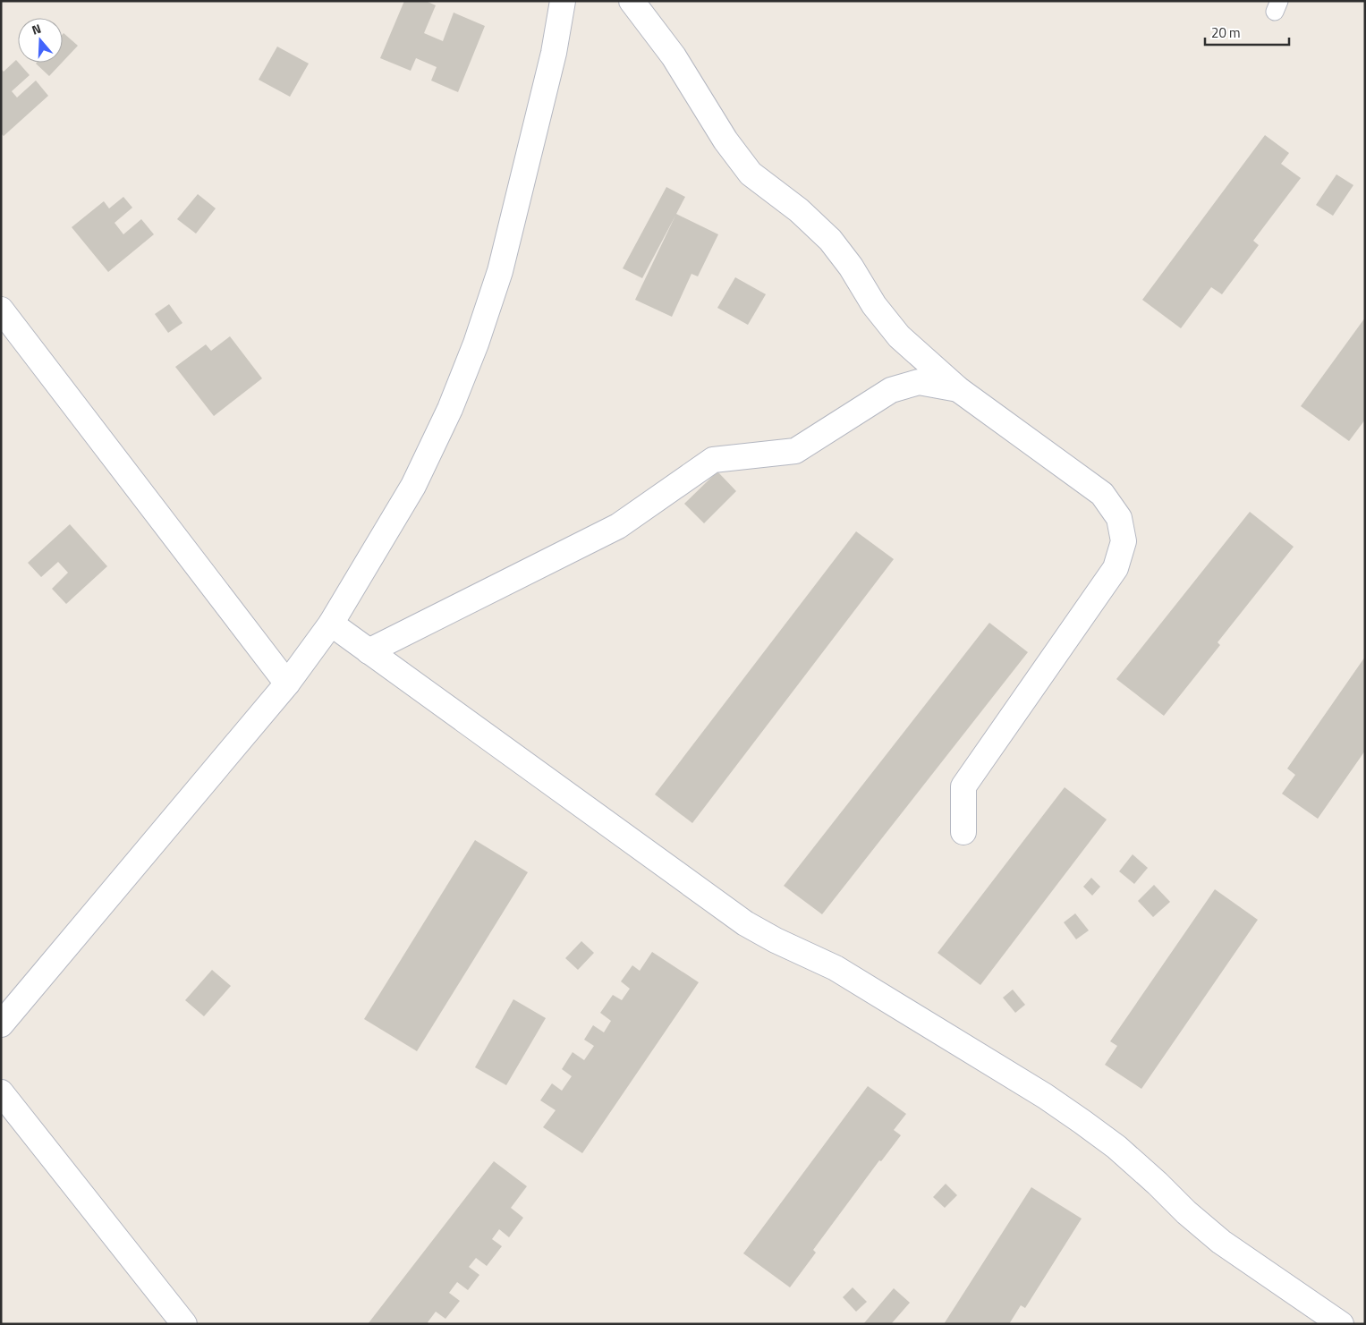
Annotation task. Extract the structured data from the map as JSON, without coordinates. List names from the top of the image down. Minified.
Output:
{"scale_bar":"20 m","north":"top"}
